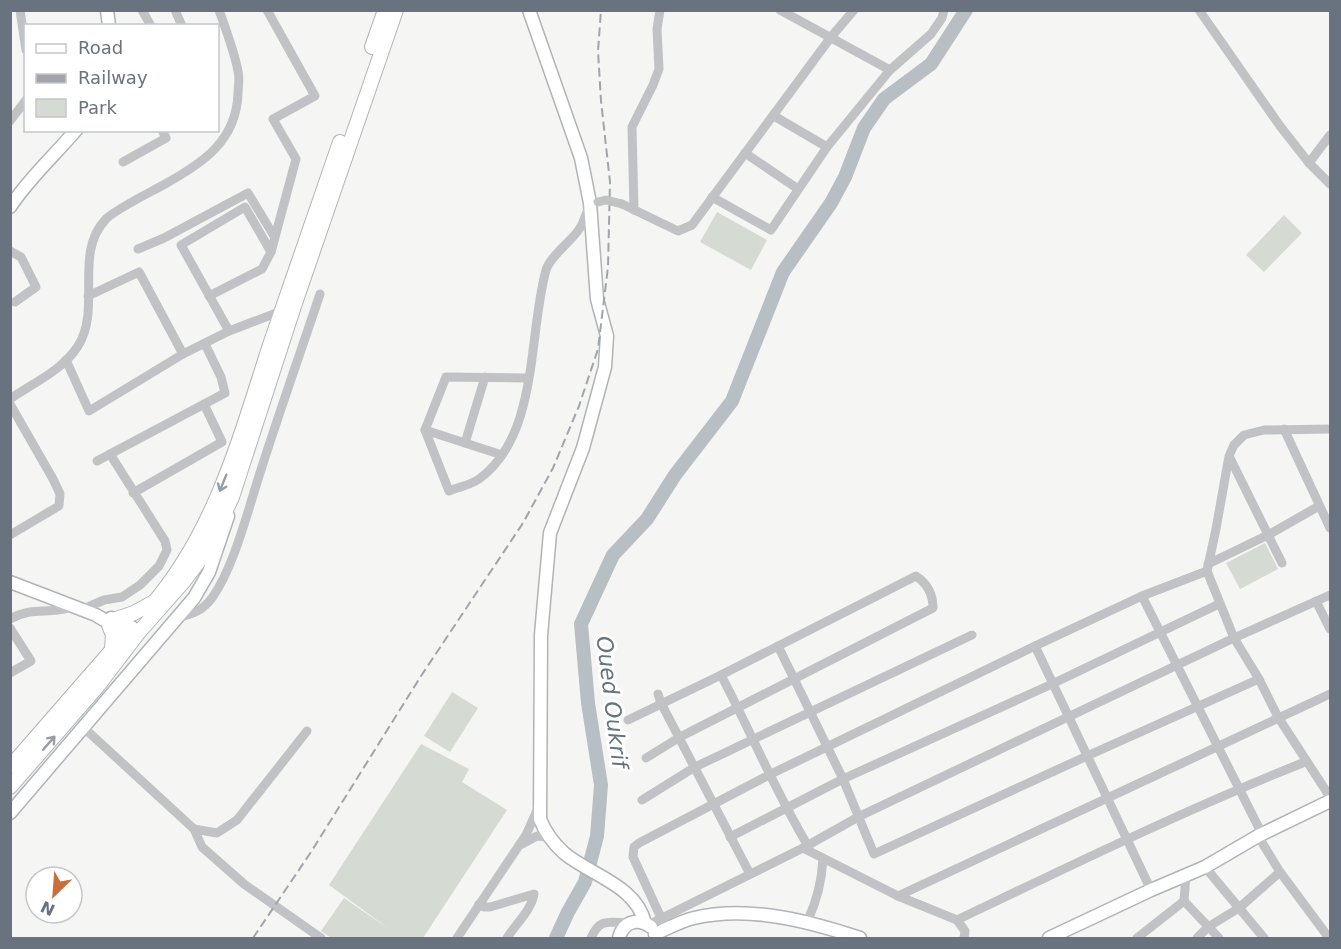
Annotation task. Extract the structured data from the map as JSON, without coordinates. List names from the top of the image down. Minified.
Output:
{"water":["Oued Oukrif"],"legend":["Road","Railway","Park"],"north":"bottom left"}
